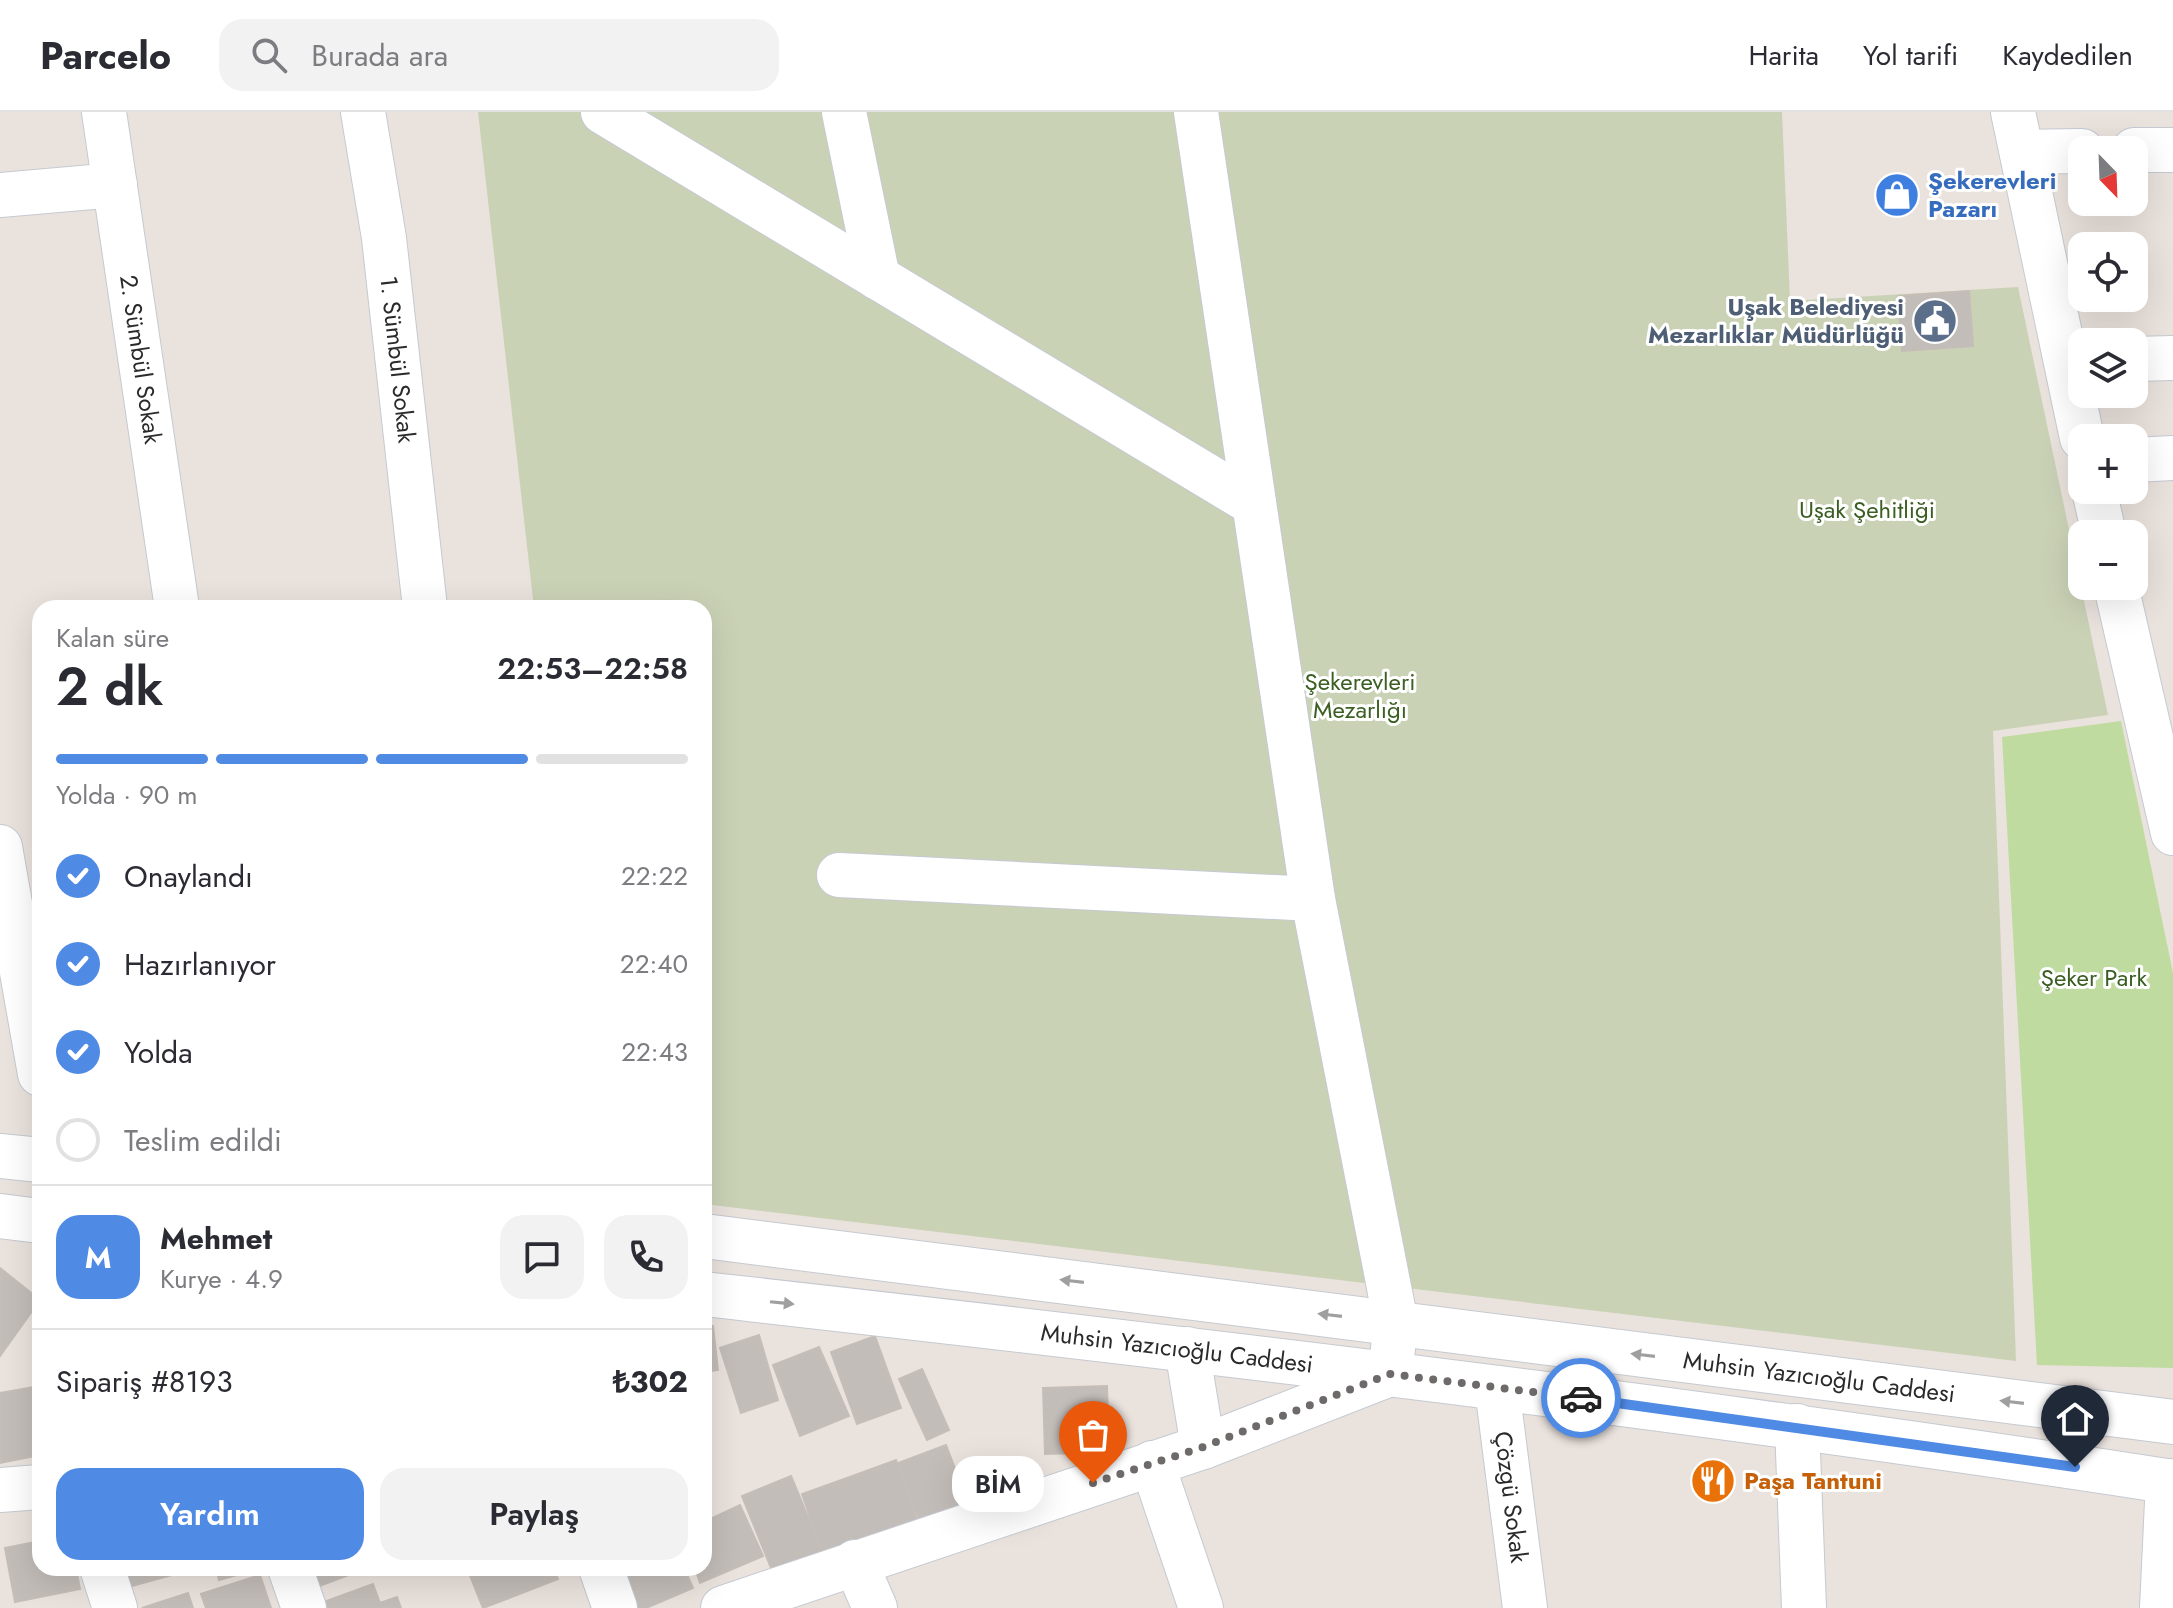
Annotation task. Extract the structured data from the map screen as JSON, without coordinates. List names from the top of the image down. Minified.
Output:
{"streets":{"street":["2. Sümbül Sokak","1. Sümbül Sokak","Muhsin Yazıcıoğlu Caddesi","Çözgü Sokak"]},"crossings":[["Muhsin Yazıcıoğlu Caddesi","Çözgü Sokak"]],"parks":["Uşak Şehitliği","Şekerevleri Mezarlığı","Şeker Park"],"places":{"shop":["Şekerevleri Pazarı"],"public building":["Uşak Belediyesi Mezarlıklar Müdürlüğü"],"restaurant":["Paşa Tantuni"],"other":["BİM"]},"north":"bottom right","page":{"header":"Parcelo","search":"Burada ara","nav":["Harita","Yol tarifi","Kaydedilen"],"map_buttons":["+","−"],"heading":["2 dk","Kalan süre","22:53–22:58"],"panel":["Mehmet","Kurye · 4.9","Sipariş #8193","₺302"],"bar":"Yolda · 90 m","list":[["Onaylandı","22:22"],["Hazırlanıyor","22:40"],["Yolda","22:43"],"Teslim edildi"],"round":"M","buttons":["Yardım","Paylaş"],"bubble":"BİM"}}
